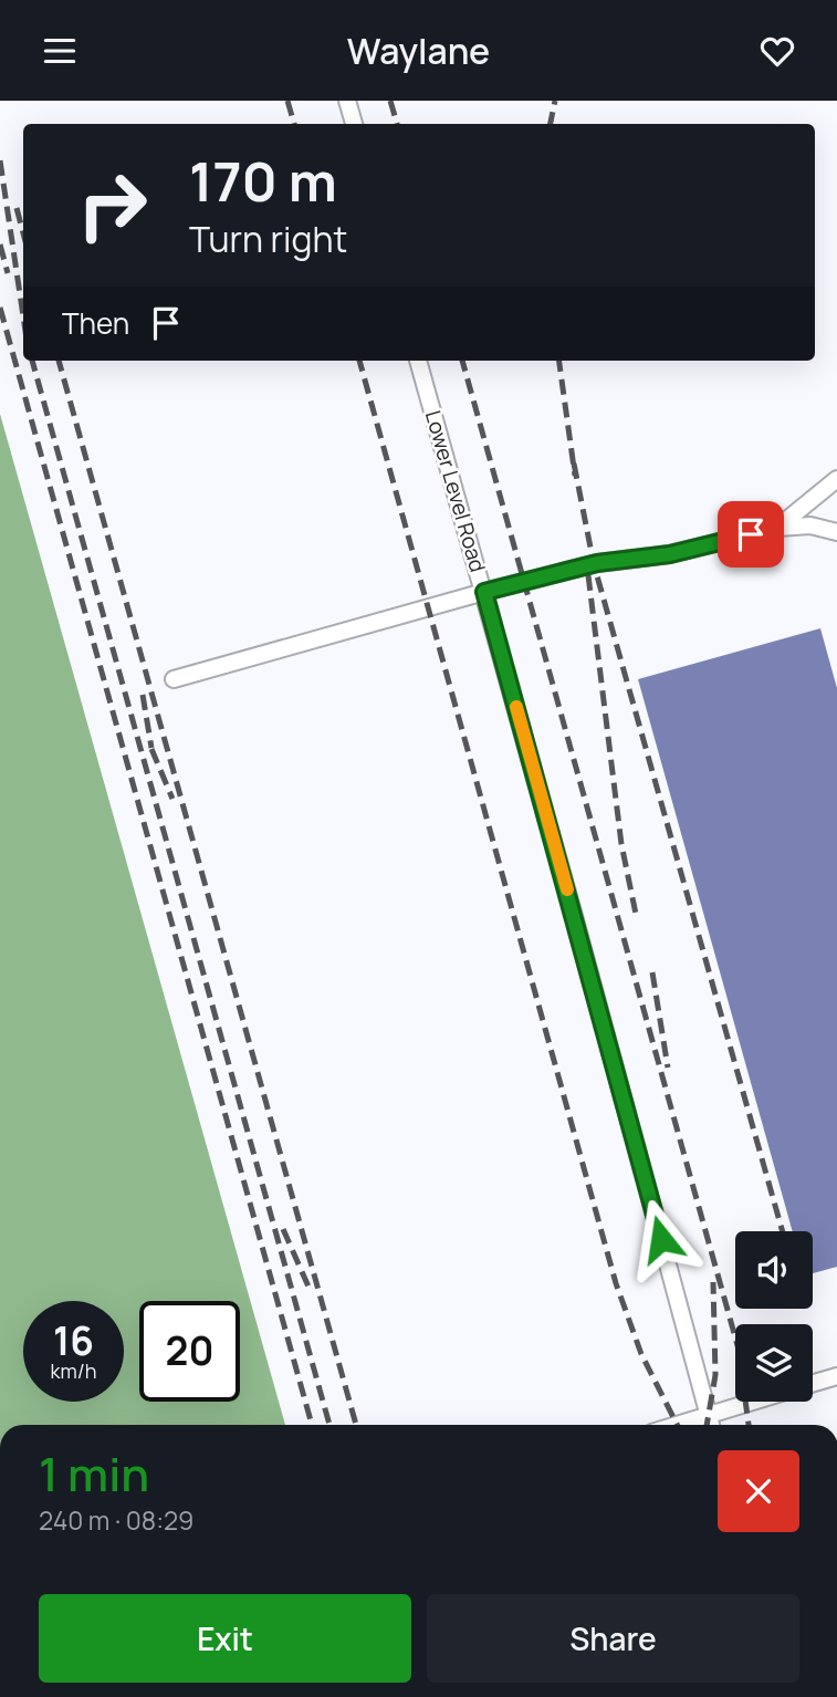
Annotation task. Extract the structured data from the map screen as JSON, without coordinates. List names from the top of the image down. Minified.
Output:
{"streets":{"lane":["Lower Level Road"]},"page":{"header":"Waylane","turn":["170 m","Turn right"],"then":"Then","speed":"16 km/h","limit":"20","heading":["1 min","240 m · 08:29"],"buttons":["Exit","Share"]}}
